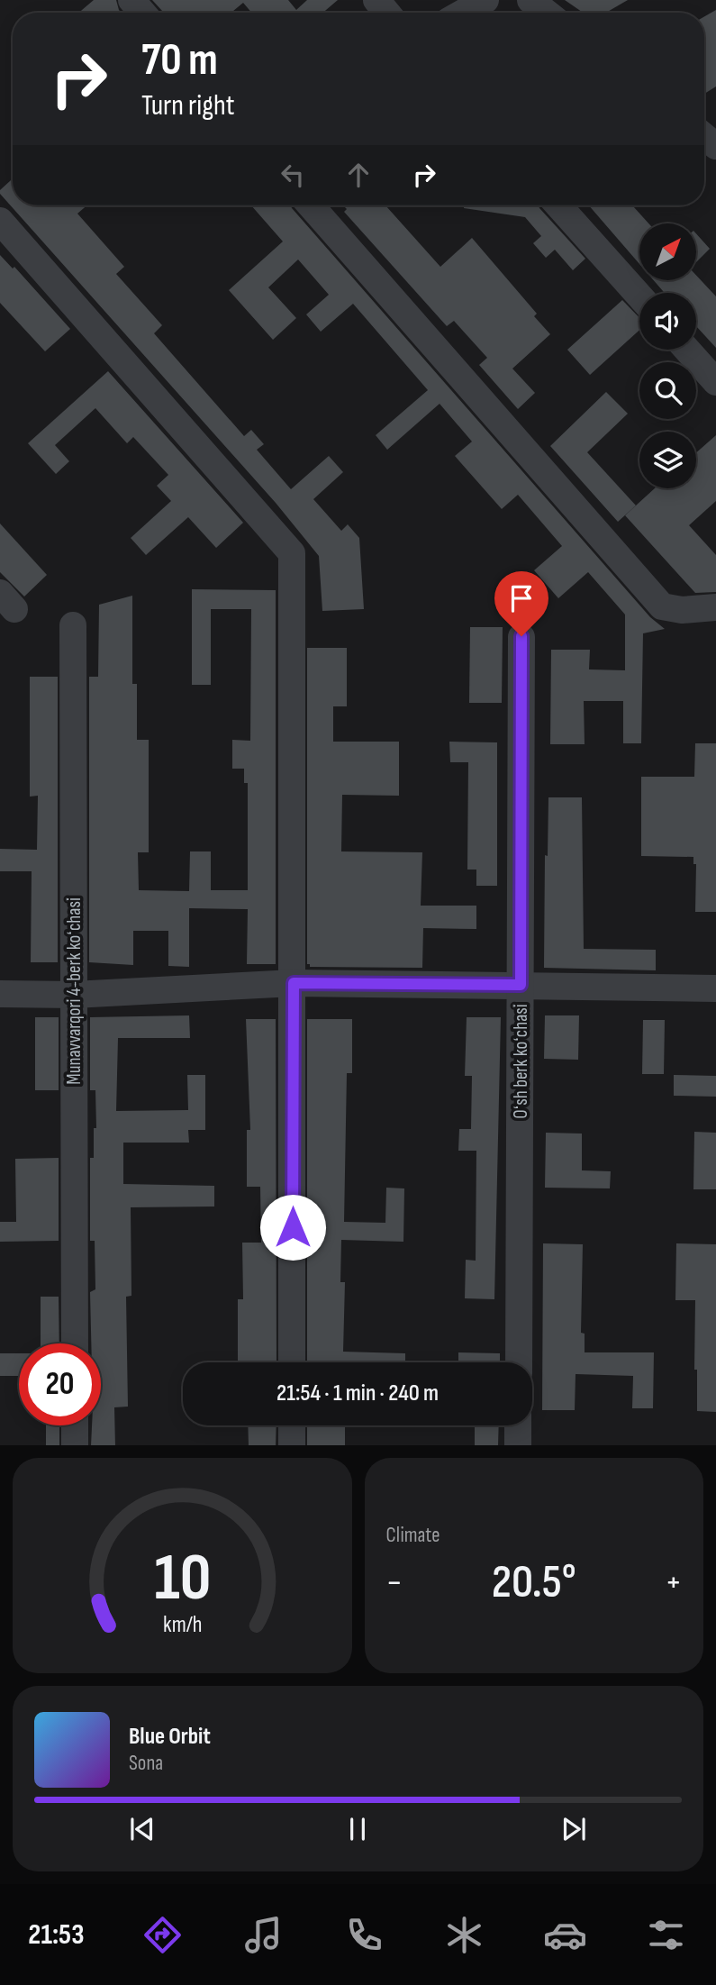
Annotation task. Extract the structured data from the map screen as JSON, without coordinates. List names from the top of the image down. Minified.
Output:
{"streets":{"street":["Munavvarqori 4-berk koʻchasi","Oʻsh berk koʻchasi"]},"north":"top right","page":{"turn":["70 m","Turn right"],"limit":"20","trip":"21:54 · 1 min · 240 m","tile":"Climate","heat":["−","20.5°","+"],"song":["Blue Orbit","Sona"],"tabs":"21:53","gauge":["10","km/h"]}}
